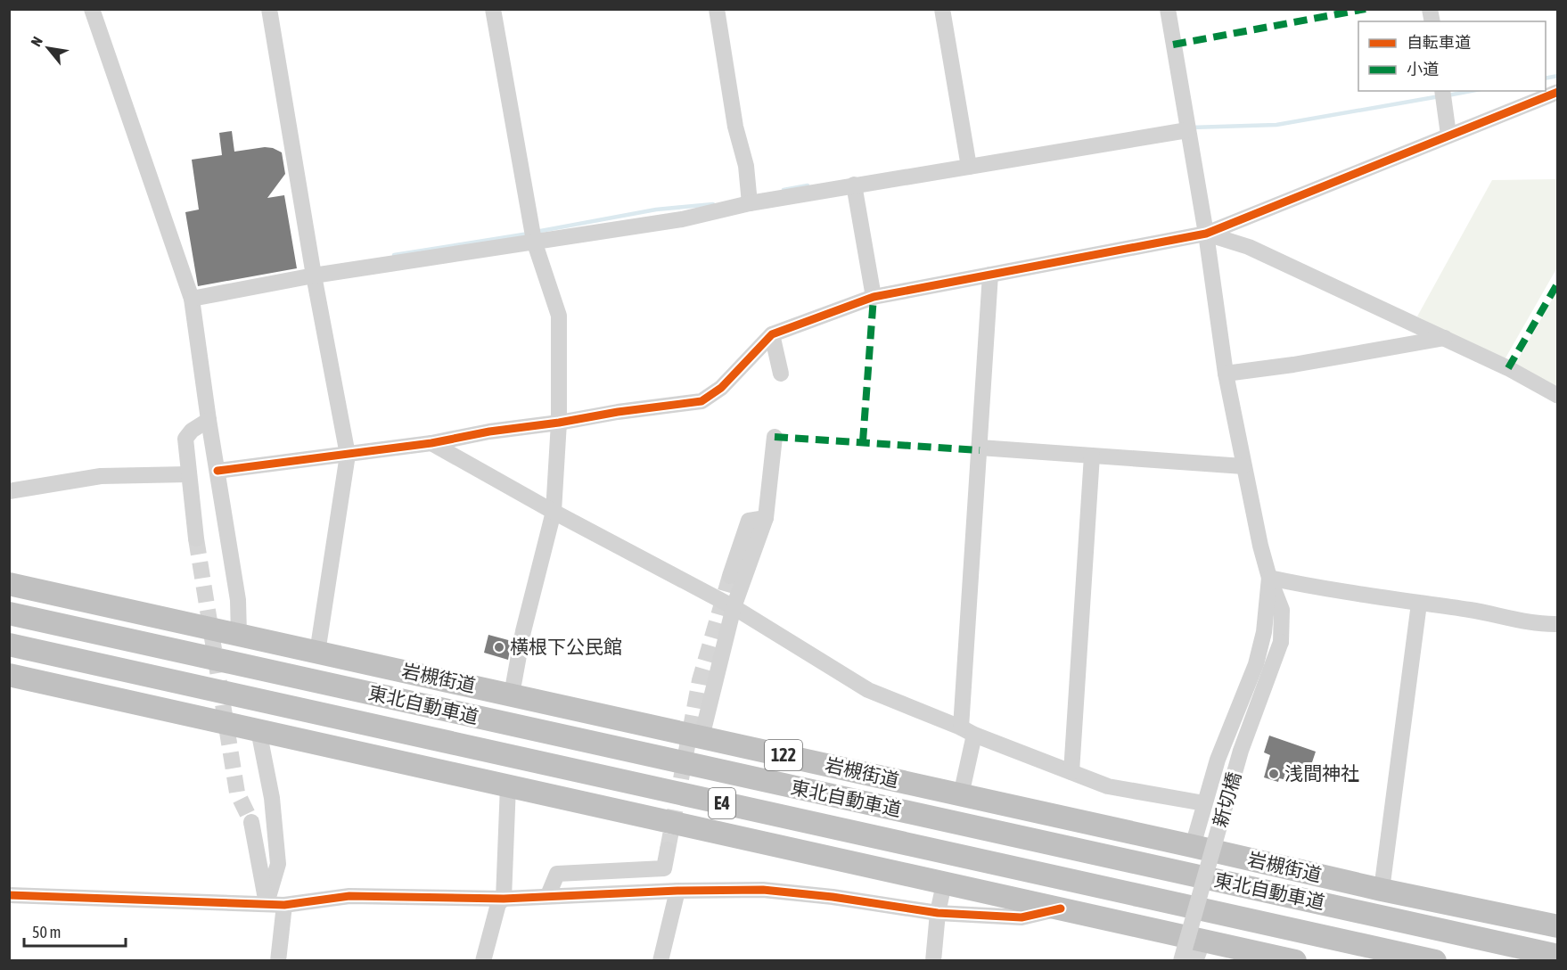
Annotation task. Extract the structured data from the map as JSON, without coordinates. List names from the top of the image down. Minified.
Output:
{"streets":{"highway":["岩槻街道","東北自動車道","122","E4"],"street":["新切橋"]},"places":["横根下公民館","浅間神社"],"legend":["自転車道","小道"],"scale_bar":"50 m","north":"top left"}
